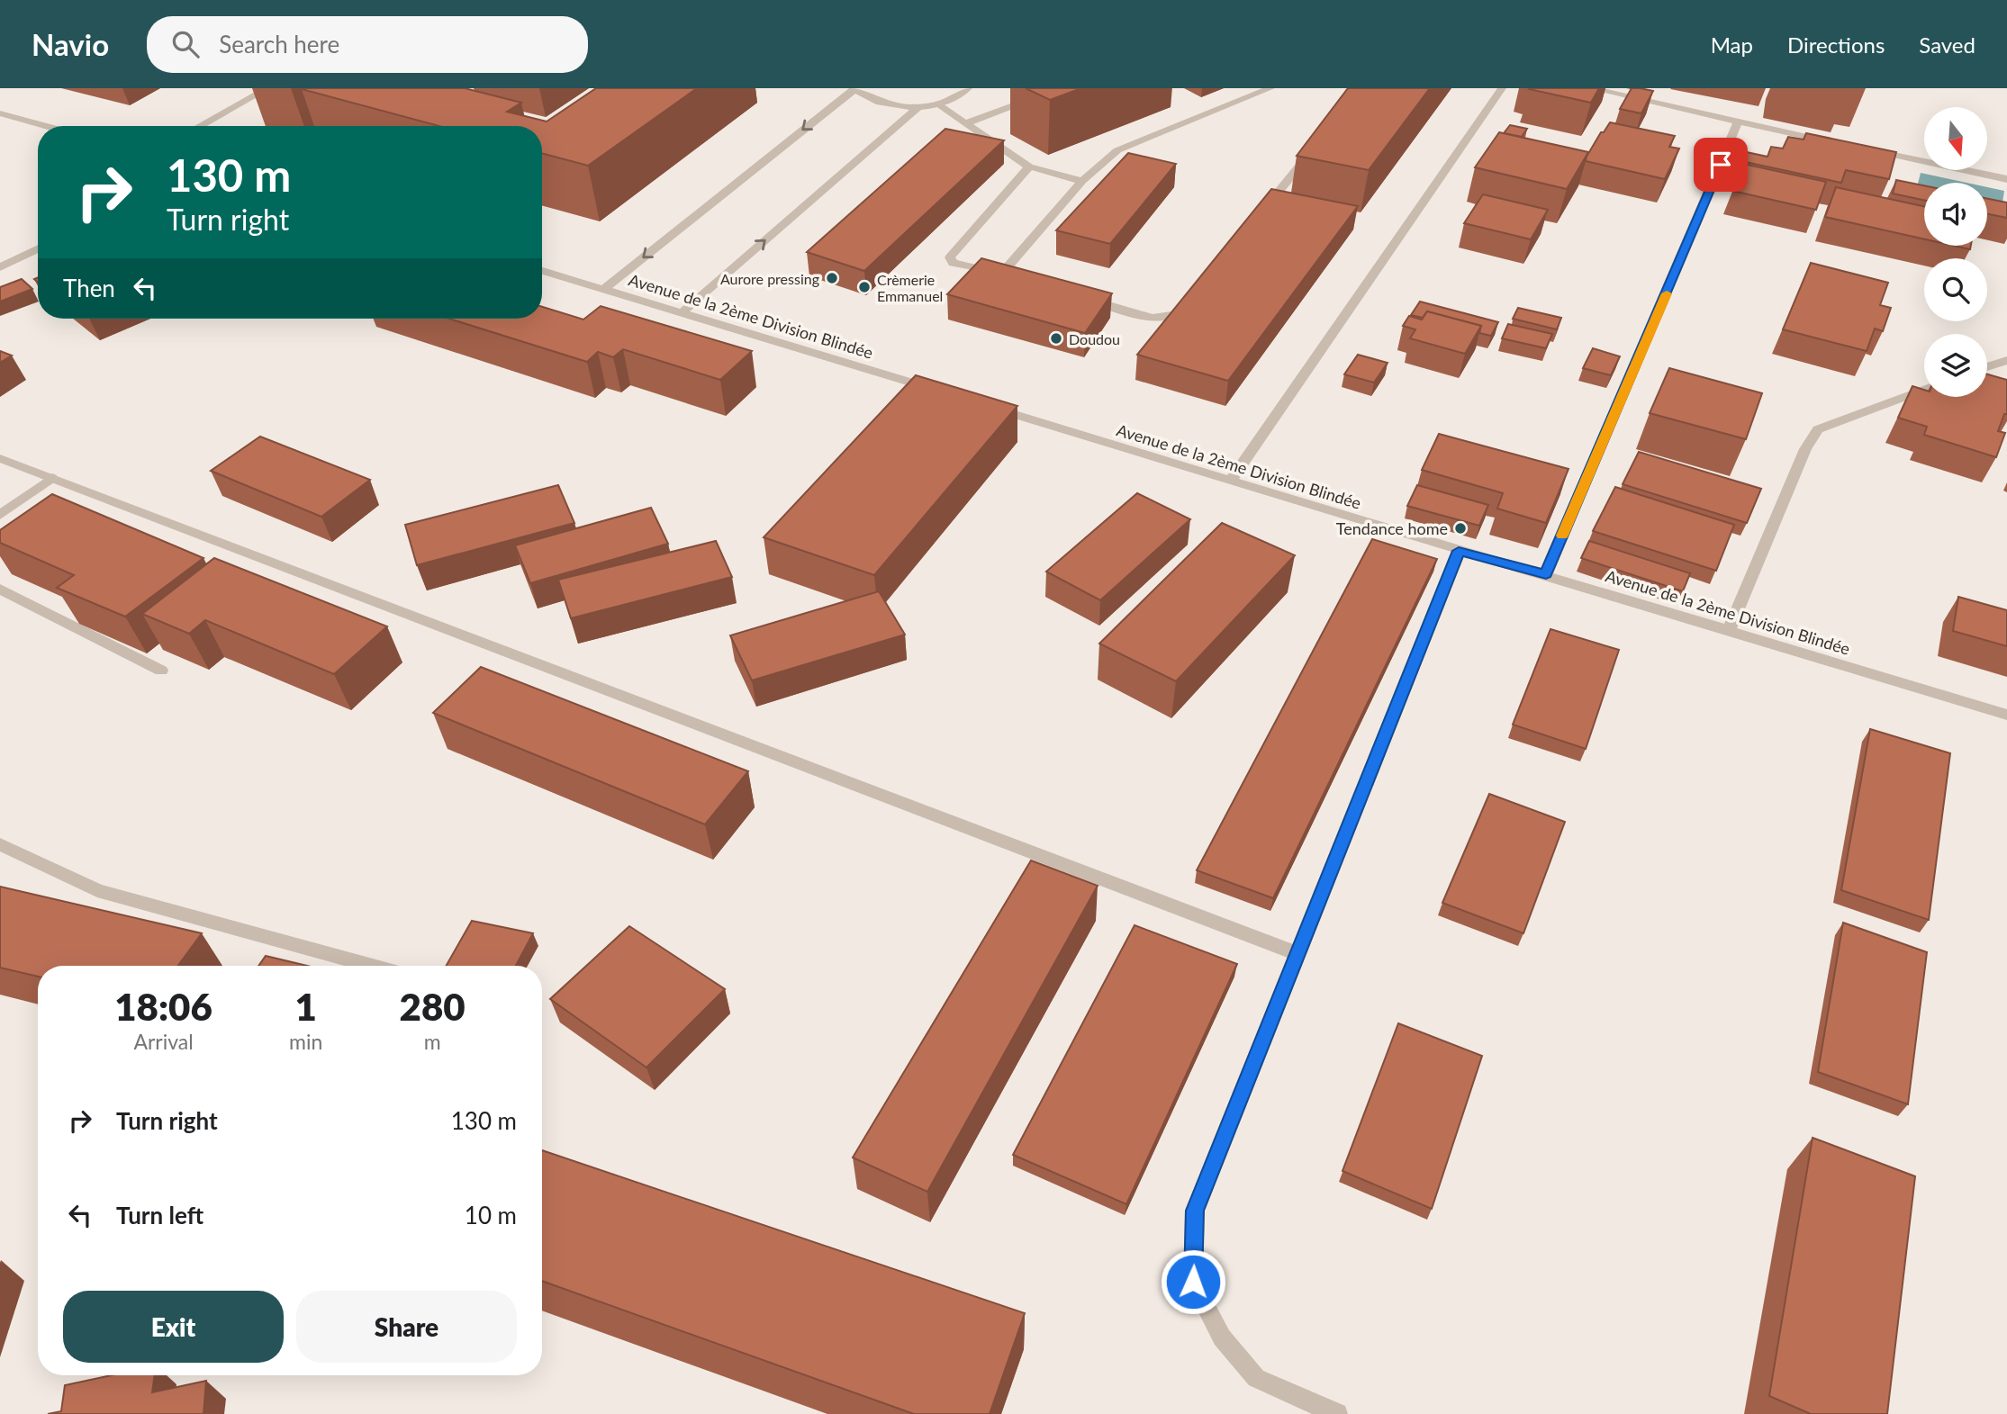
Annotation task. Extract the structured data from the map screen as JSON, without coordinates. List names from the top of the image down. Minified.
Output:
{"streets":{"street":["Avenue de la 2ème Division Blindée"]},"places":["Aurore pressing","Crèmerie Emmanuel","Doudou","Tendance home"],"north":"bottom","page":{"header":"Navio","search":"Search here","nav":["Map","Directions","Saved"],"turn":["130 m","Turn right"],"then":"Then","eta":["18:06","Arrival","1","min","280","m"],"list":[{"name":"Turn right","value":"130 m"},{"name":"Turn left","value":"10 m"}],"buttons":["Exit","Share"]}}
